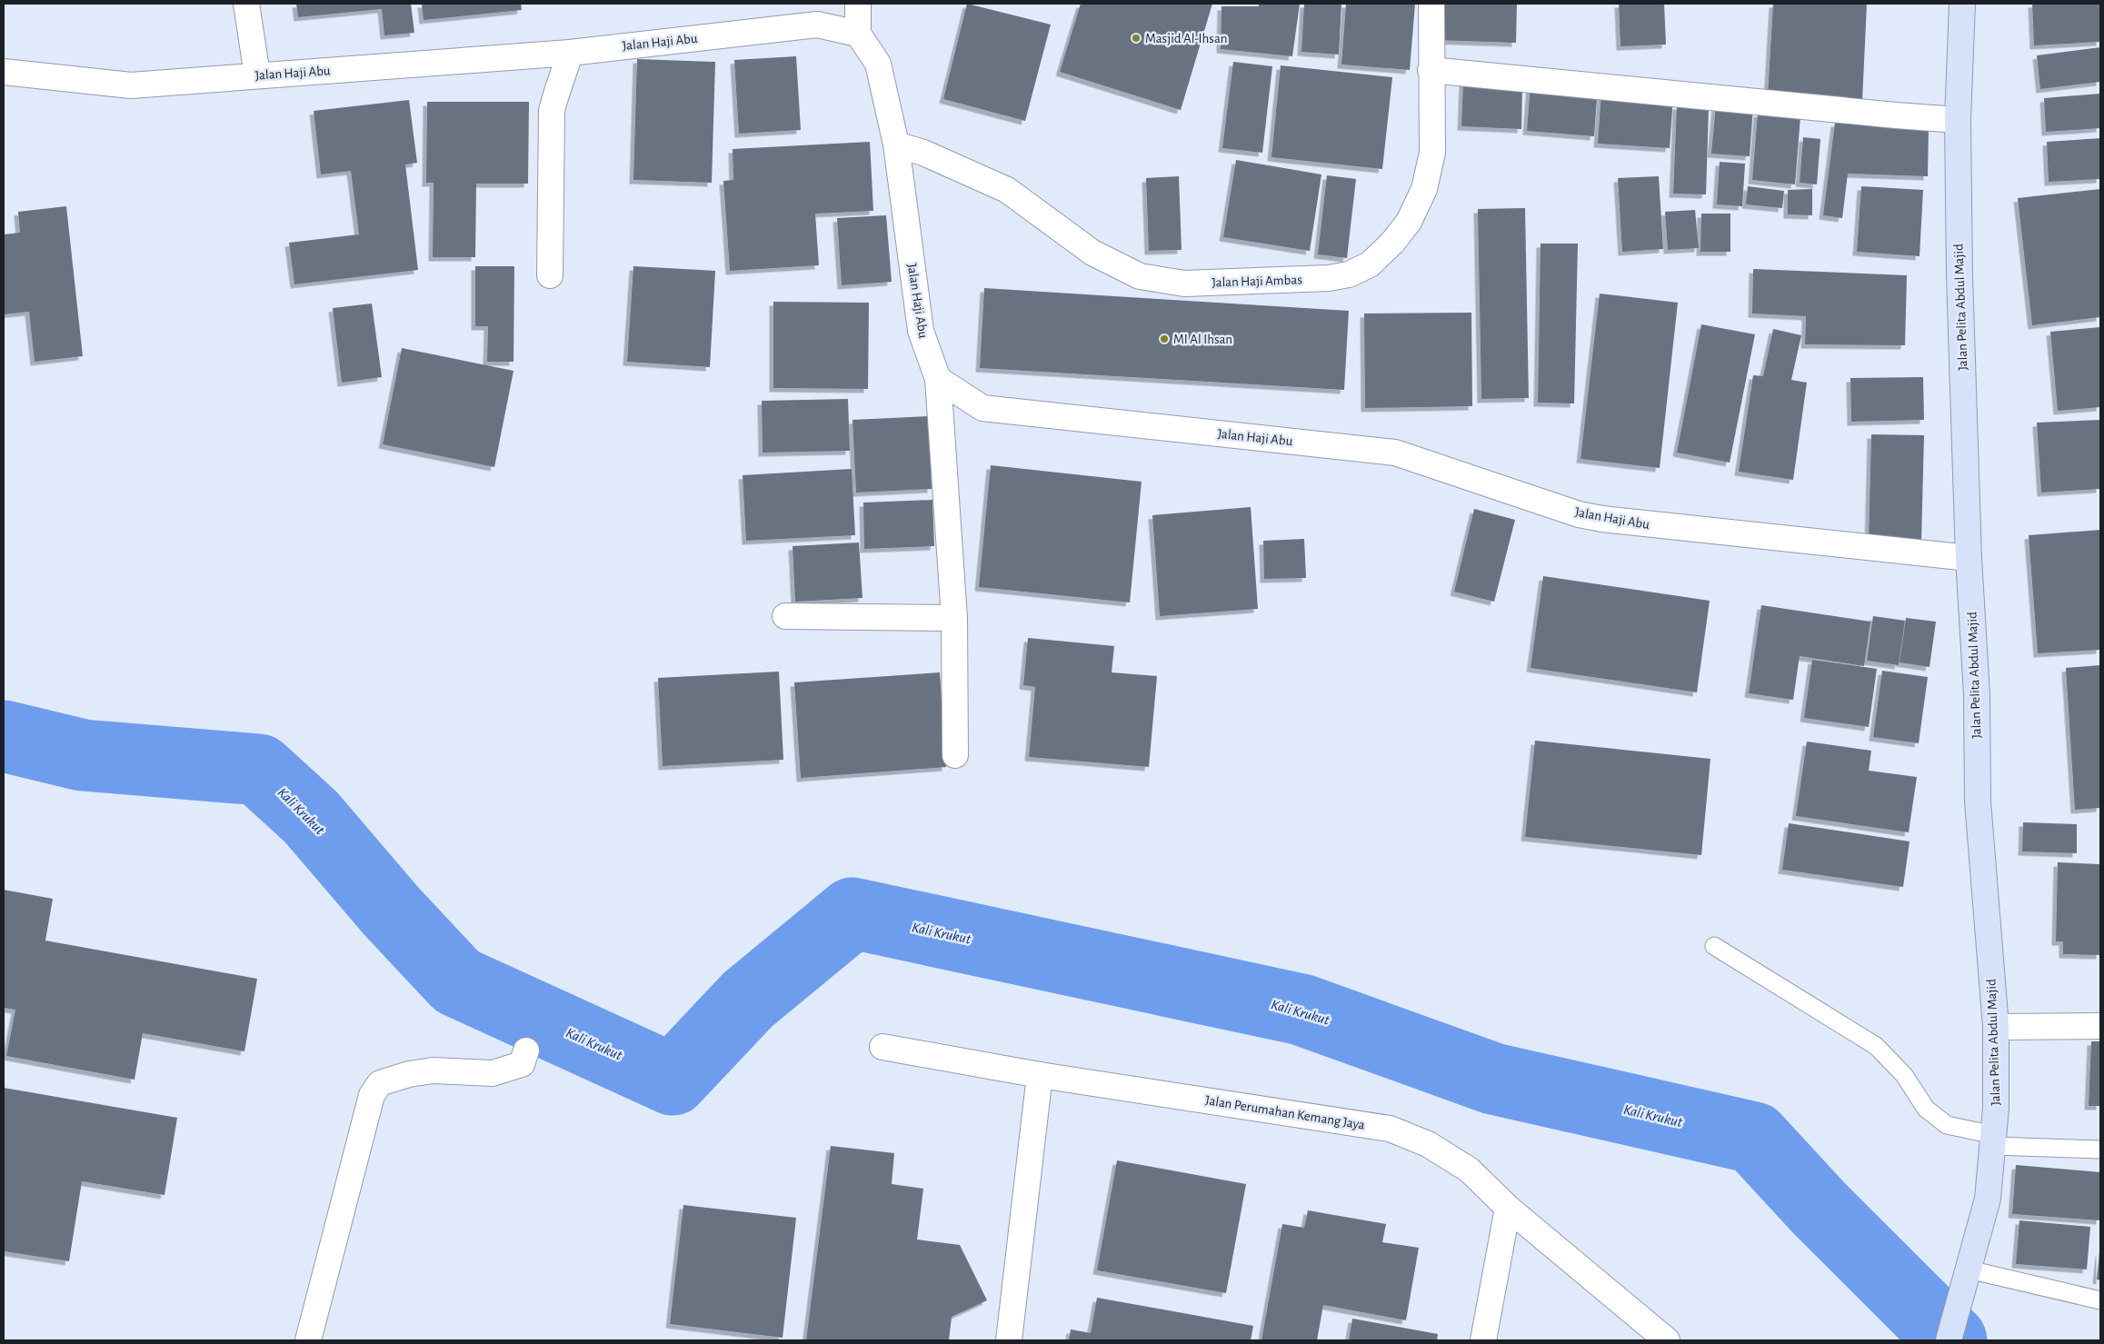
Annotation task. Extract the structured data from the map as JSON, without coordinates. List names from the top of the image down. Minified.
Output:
{"streets":{"street":["Jalan Haji Abu","Jalan Haji Ambas","Jalan Pelita Abdul Majid","Jalan Perumahan Kemang Jaya"]},"crossings":[["Jalan Haji Abu","Jalan Haji Ambas"],["Jalan Haji Abu","Jalan Pelita Abdul Majid"]],"water":["Kali Krukut"],"places":["Masjid Al-Ihsan","MI Al Ihsan"]}
